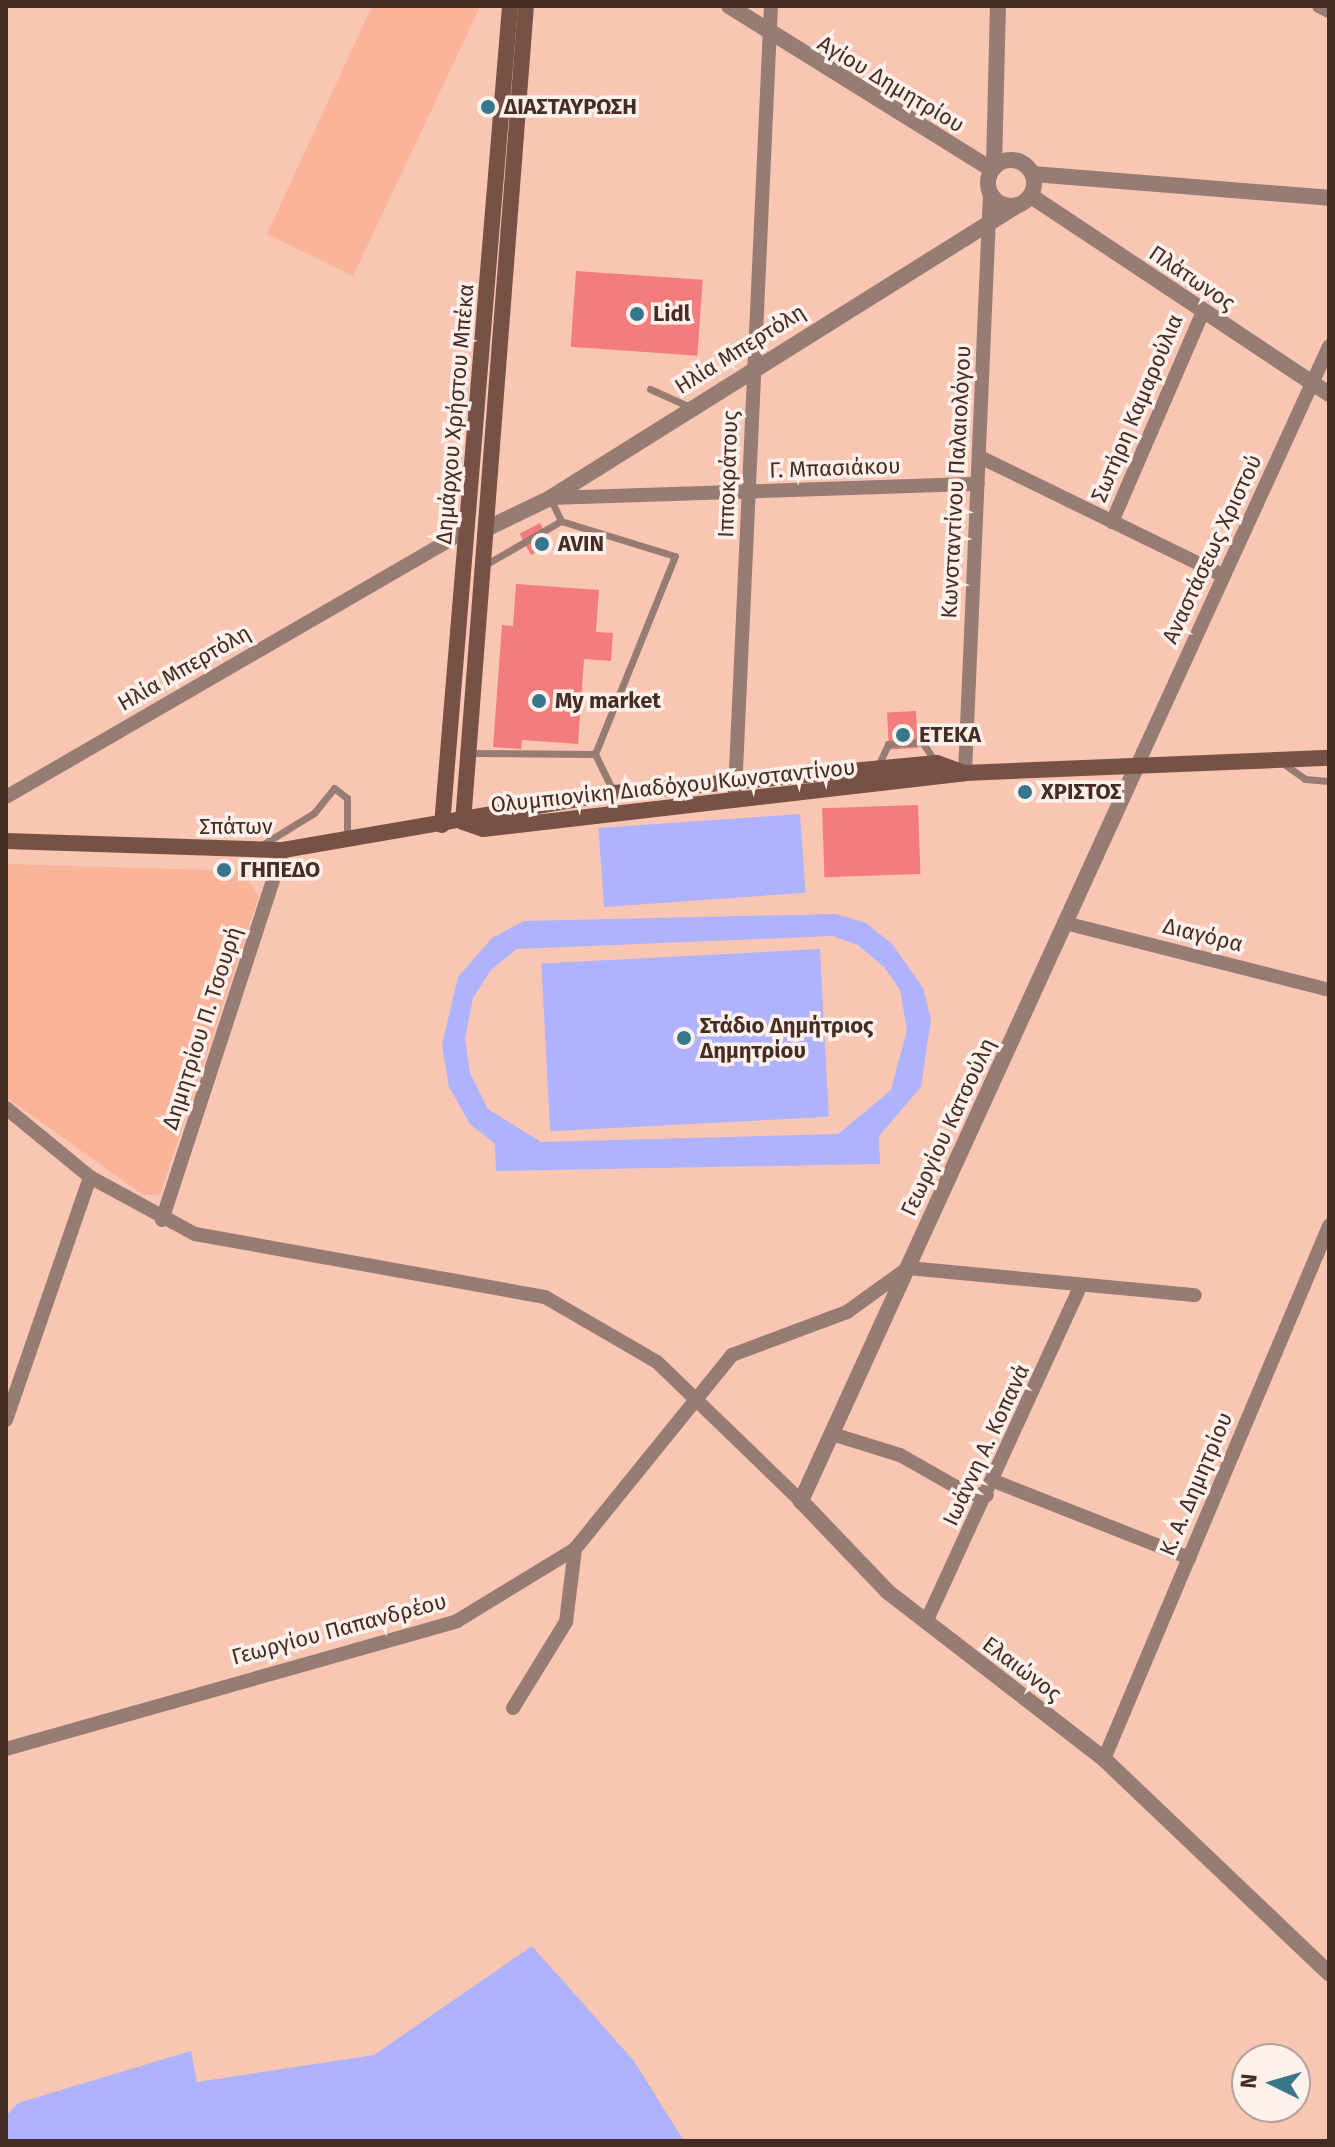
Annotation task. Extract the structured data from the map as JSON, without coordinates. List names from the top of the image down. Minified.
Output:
{"streets":{"main road":["Δημάρχου Χρήστου Μπέκα","Ολυμπιονίκη Διαδόχου Κωνσταντίνου","Σπάτων"],"street":["Αγίου Δημητρίου","Πλάτωνος","Ηλία Μπερτόλη","Σωτήρη Καμαρούλια","Γ. Μπασιάκου","Ιπποκράτους","Κωνσταντίνου Παλαιολόγου","Αναστάσεως Χριστού","Διαγόρα","Δημητρίου Π. Τσουρή","Γεωργίου Κατσούλη","Ιωάννη Α. Κοπανά","Κ. Α. Δημητρίου","Γεωργίου Παπανδρέου","Ελαιώνος"]},"crossings":[["Αγίου Δημητρίου","Ιπποκράτους"],["Πλάτωνος","Ηλία Μπερτόλη"],["Πλάτωνος","Σωτήρη Καμαρούλια"],["Πλάτωνος","Κωνσταντίνου Παλαιολόγου"],["Πλάτωνος","Αναστάσεως Χριστού"],["Ηλία Μπερτόλη","Δημάρχου Χρήστου Μπέκα"],["Ηλία Μπερτόλη","Γ. Μπασιάκου"],["Ηλία Μπερτόλη","Ιπποκράτους"],["Ηλία Μπερτόλη","Κωνσταντίνου Παλαιολόγου"],["Δημάρχου Χρήστου Μπέκα","Ολυμπιονίκη Διαδόχου Κωνσταντίνου"],["Δημάρχου Χρήστου Μπέκα","Σπάτων"],["Γ. Μπασιάκου","Ιπποκράτους"],["Γ. Μπασιάκου","Κωνσταντίνου Παλαιολόγου"],["Ιπποκράτους","Ολυμπιονίκη Διαδόχου Κωνσταντίνου"],["Κωνσταντίνου Παλαιολόγου","Ολυμπιονίκη Διαδόχου Κωνσταντίνου"],["Αναστάσεως Χριστού","Ολυμπιονίκη Διαδόχου Κωνσταντίνου"],["Αναστάσεως Χριστού","Γεωργίου Κατσούλη"],["Ολυμπιονίκη Διαδόχου Κωνσταντίνου","Σπάτων"],["Ολυμπιονίκη Διαδόχου Κωνσταντίνου","Γεωργίου Κατσούλη"],["Σπάτων","Δημητρίου Π. Τσουρή"],["Διαγόρα","Γεωργίου Κατσούλη"],["Δημητρίου Π. Τσουρή","Ελαιώνος"],["Γεωργίου Κατσούλη","Γεωργίου Παπανδρέου"],["Γεωργίου Κατσούλη","Ελαιώνος"],["Ιωάννη Α. Κοπανά","Ελαιώνος"],["Κ. Α. Δημητρίου","Ελαιώνος"],["Γεωργίου Παπανδρέου","Ελαιώνος"]],"places":["ΔΙΑΣΤΑΥΡΩΣΗ","Lidl","AVIN","My market","ΕΤΕΚΑ","ΧΡΙΣΤΟΣ","ΓΗΠΕΔΟ","Στάδιο Δημήτριος Δημητρίου"],"north":"left"}
